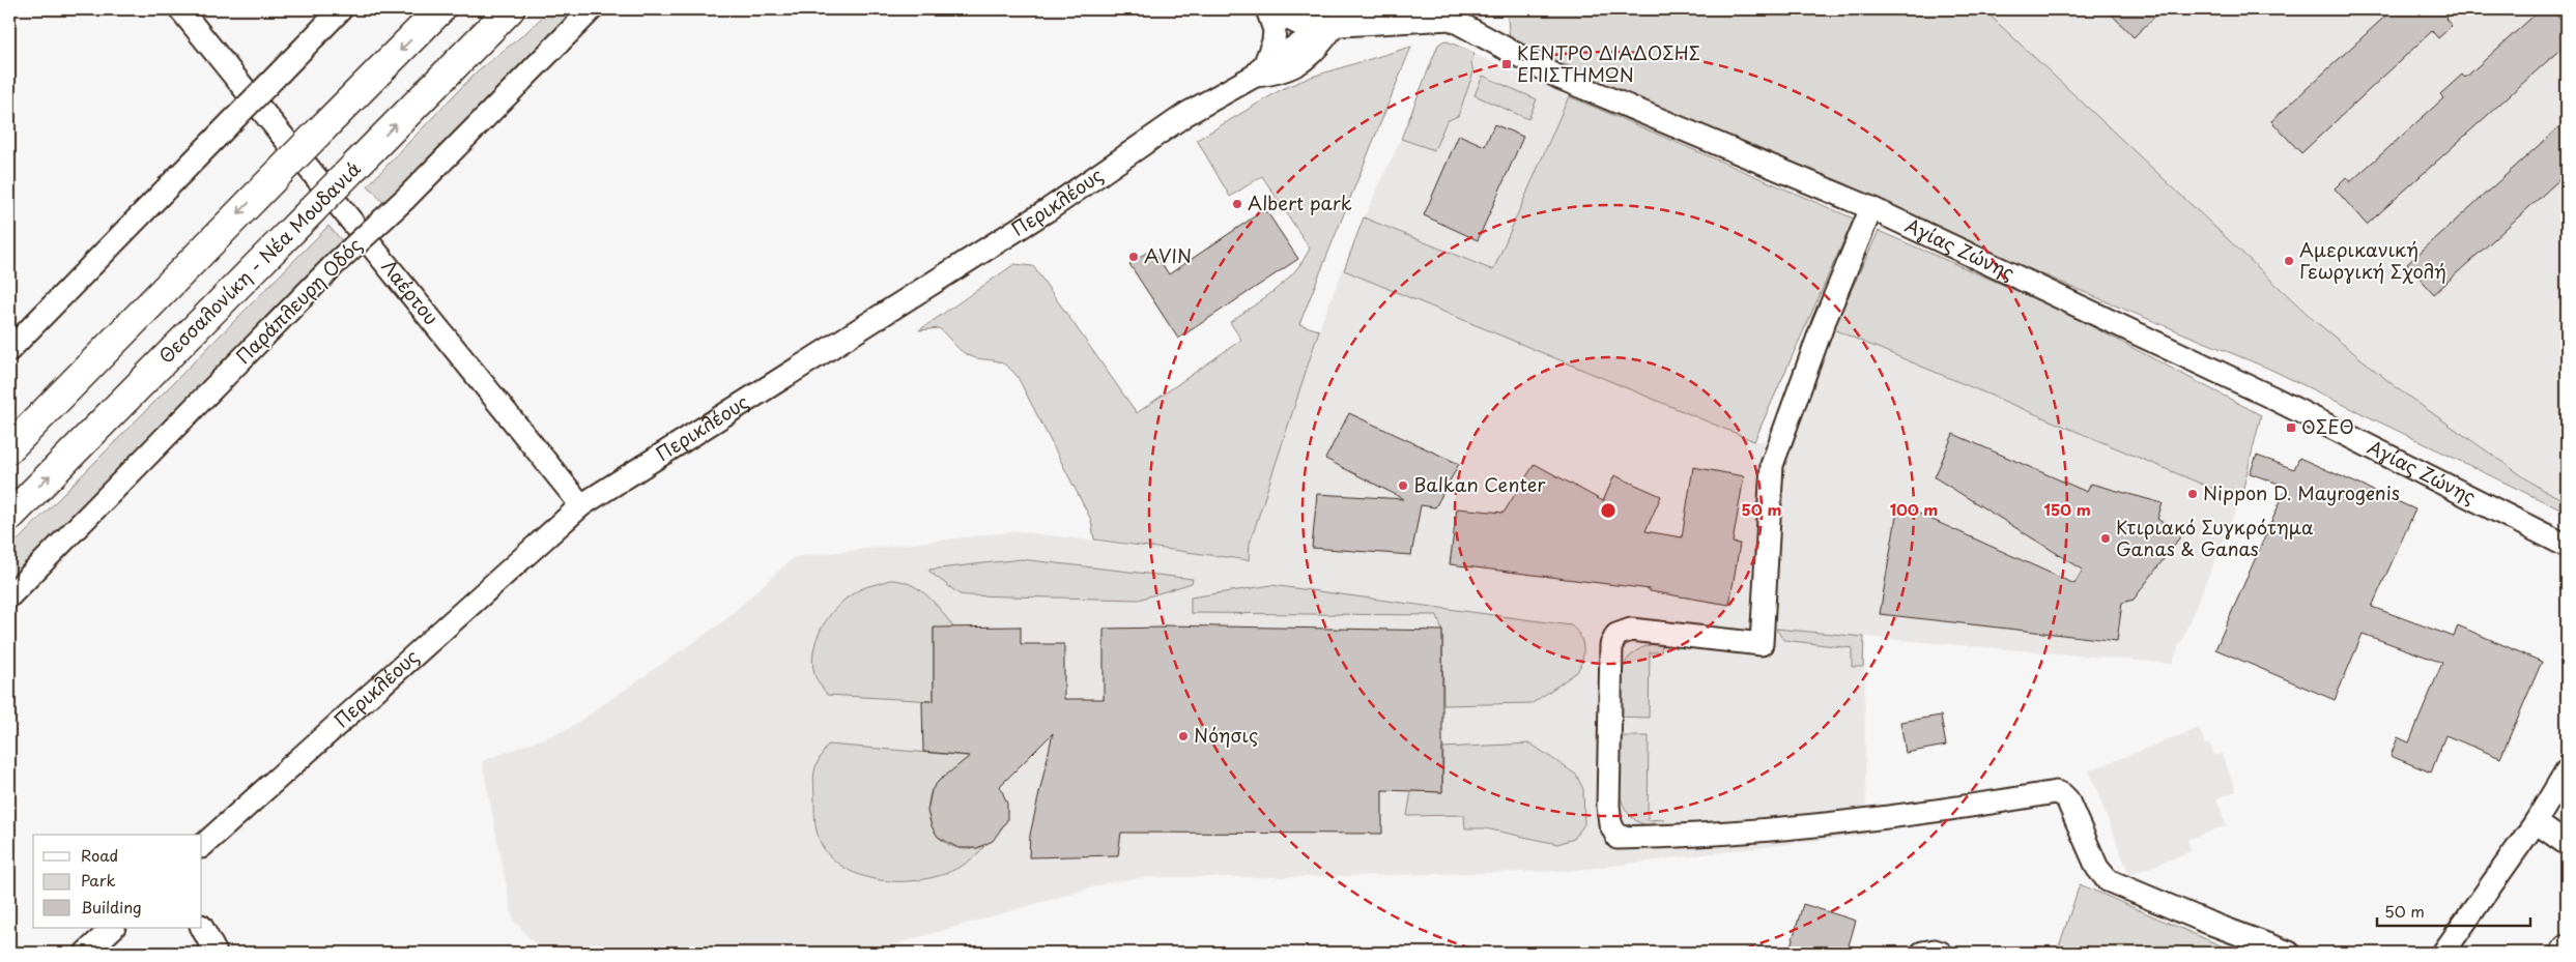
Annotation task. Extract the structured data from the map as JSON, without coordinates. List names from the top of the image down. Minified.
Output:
{"streets":{"main road":["Θεσσαλονίκη - Νέα Μουδανιά"],"street":["Περικλέους","Αγίας Ζώνης","Λαέρτου","Παράπλευρη Οδός"]},"crossings":[["Περικλέους","Αγίας Ζώνης"],["Περικλέους","Λαέρτου"]],"places":{"transit":["ΚΕΝΤΡΟ ΔΙΑΔΟΣΗΣ ΕΠΙΣΤΗΜΩΝ","ΟΣΕΘ"],"other":["Albert park","AVIN","Αμερικανική Γεωργική Σχολή","Balkan Center","Nippon D. Mayrogenis","Κτιριακό Συγκρότημα Ganas & Ganas","Νόησις"]},"legend":["Road","Park","Building"],"scale_bar":"50 m","rings":["50 m","100 m","150 m"]}
